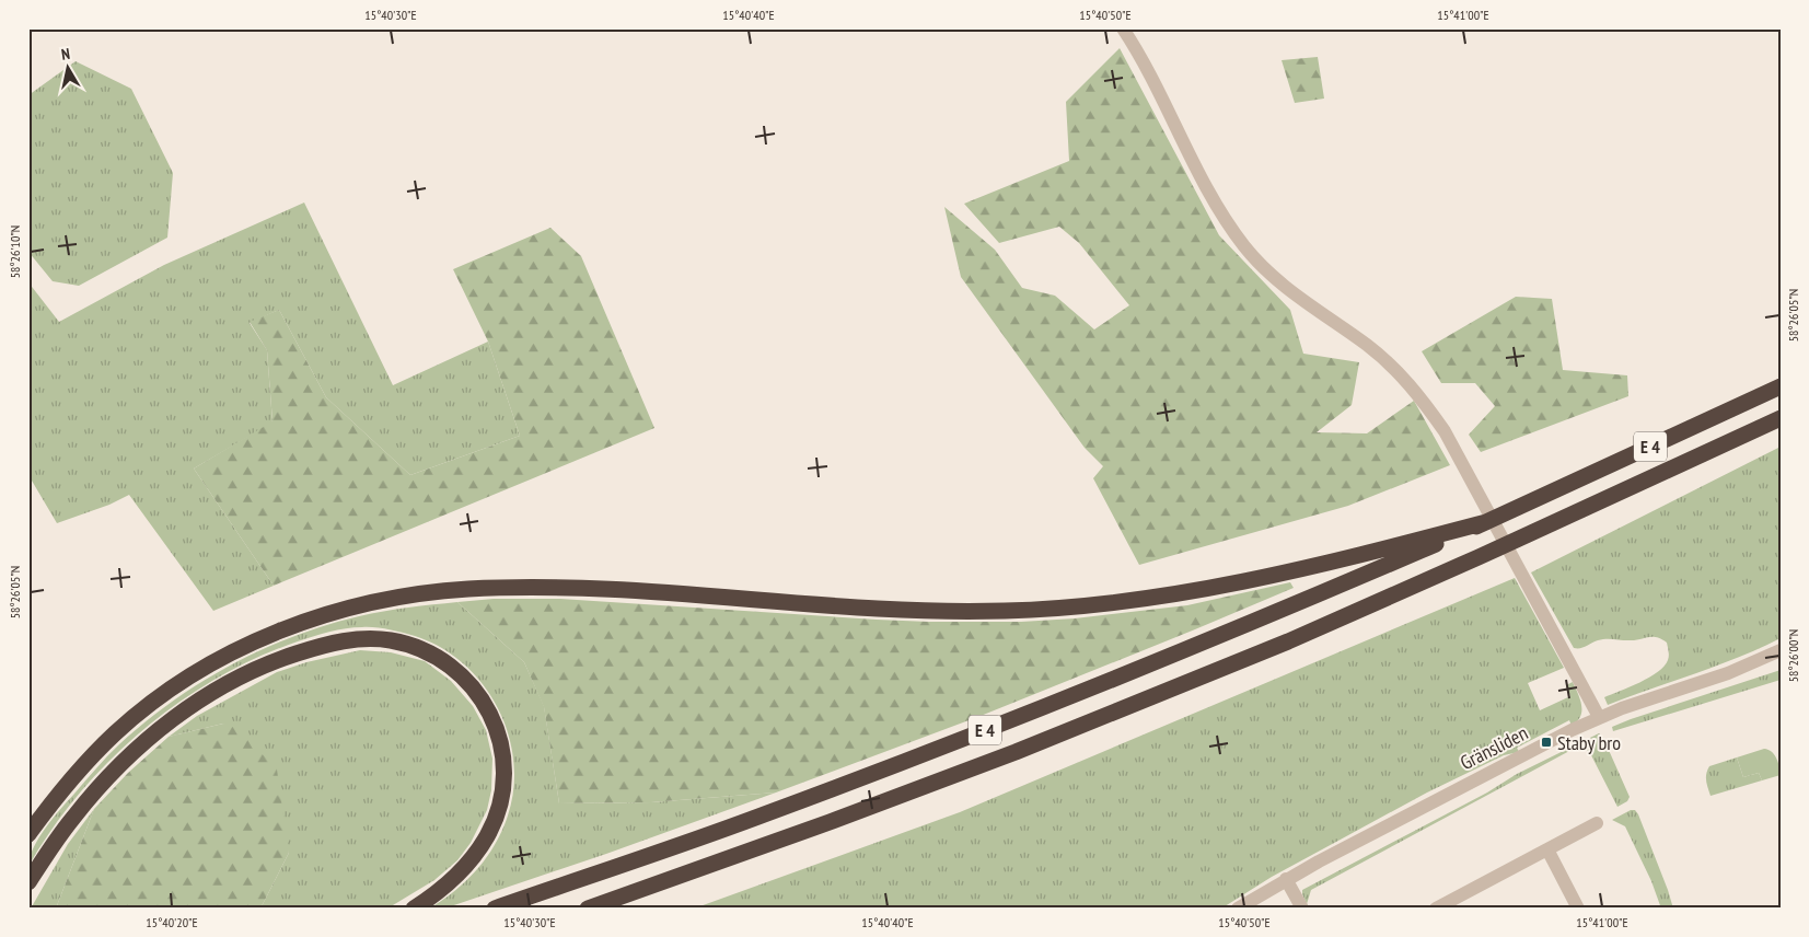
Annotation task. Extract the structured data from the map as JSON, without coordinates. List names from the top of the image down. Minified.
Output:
{"streets":{"highway":["E 4"],"street":["Gränsliden"]},"places":{"transit":["Staby bro"]},"north":"top","coordinates":["15°40'30\"E","15°40'40\"E","15°40'50\"E","15°41'00\"E","58°26'10\"N","58°26'05\"N","58°26'00\"N","15°40'20\"E"]}
